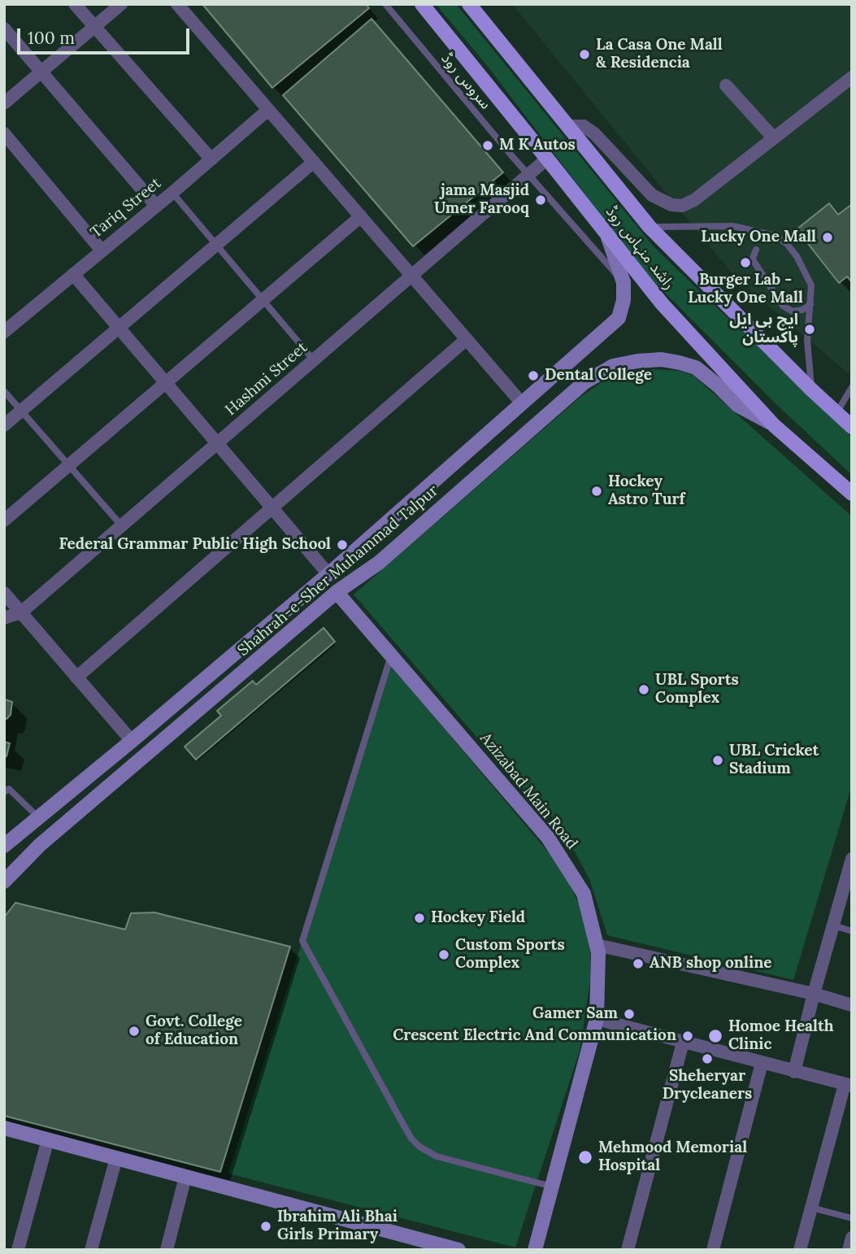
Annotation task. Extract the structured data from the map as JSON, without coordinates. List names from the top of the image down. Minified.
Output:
{"streets":{"main road":["راشد منہاس روڈ","Shahrah-e-Sher Muhammad Talpur","Azizabad Main Road"],"street":["Tariq Street","Hashmi Street"],"lane":["سروس روڈ"]},"crossings":[["سروس روڈ","Hashmi Street"],["سروس روڈ","Shahrah-e-Sher Muhammad Talpur"],["راشد منہاس روڈ","Hashmi Street"],["راشد منہاس روڈ","Shahrah-e-Sher Muhammad Talpur"],["Shahrah-e-Sher Muhammad Talpur","Azizabad Main Road"]],"places":["La Casa One Mall & Residencia","M K Autos","jama Masjid Umer Farooq","Lucky One Mall","Burger Lab - Lucky One Mall","ایچ بی ایل پاکستان","Dental College","Hockey Astro Turf","Federal Grammar Public High School","UBL Sports Complex","UBL Cricket Stadium","Hockey Field","Custom Sports Complex","ANB shop online","Gamer Sam","Govt. College of Education","Crescent Electric And Communication","Homoe Health Clinic","Sheheryar Drycleaners","Mehmood Memorial Hospital","Ibrahim Ali Bhai Girls Primary"],"scale_bar":"100 m"}
